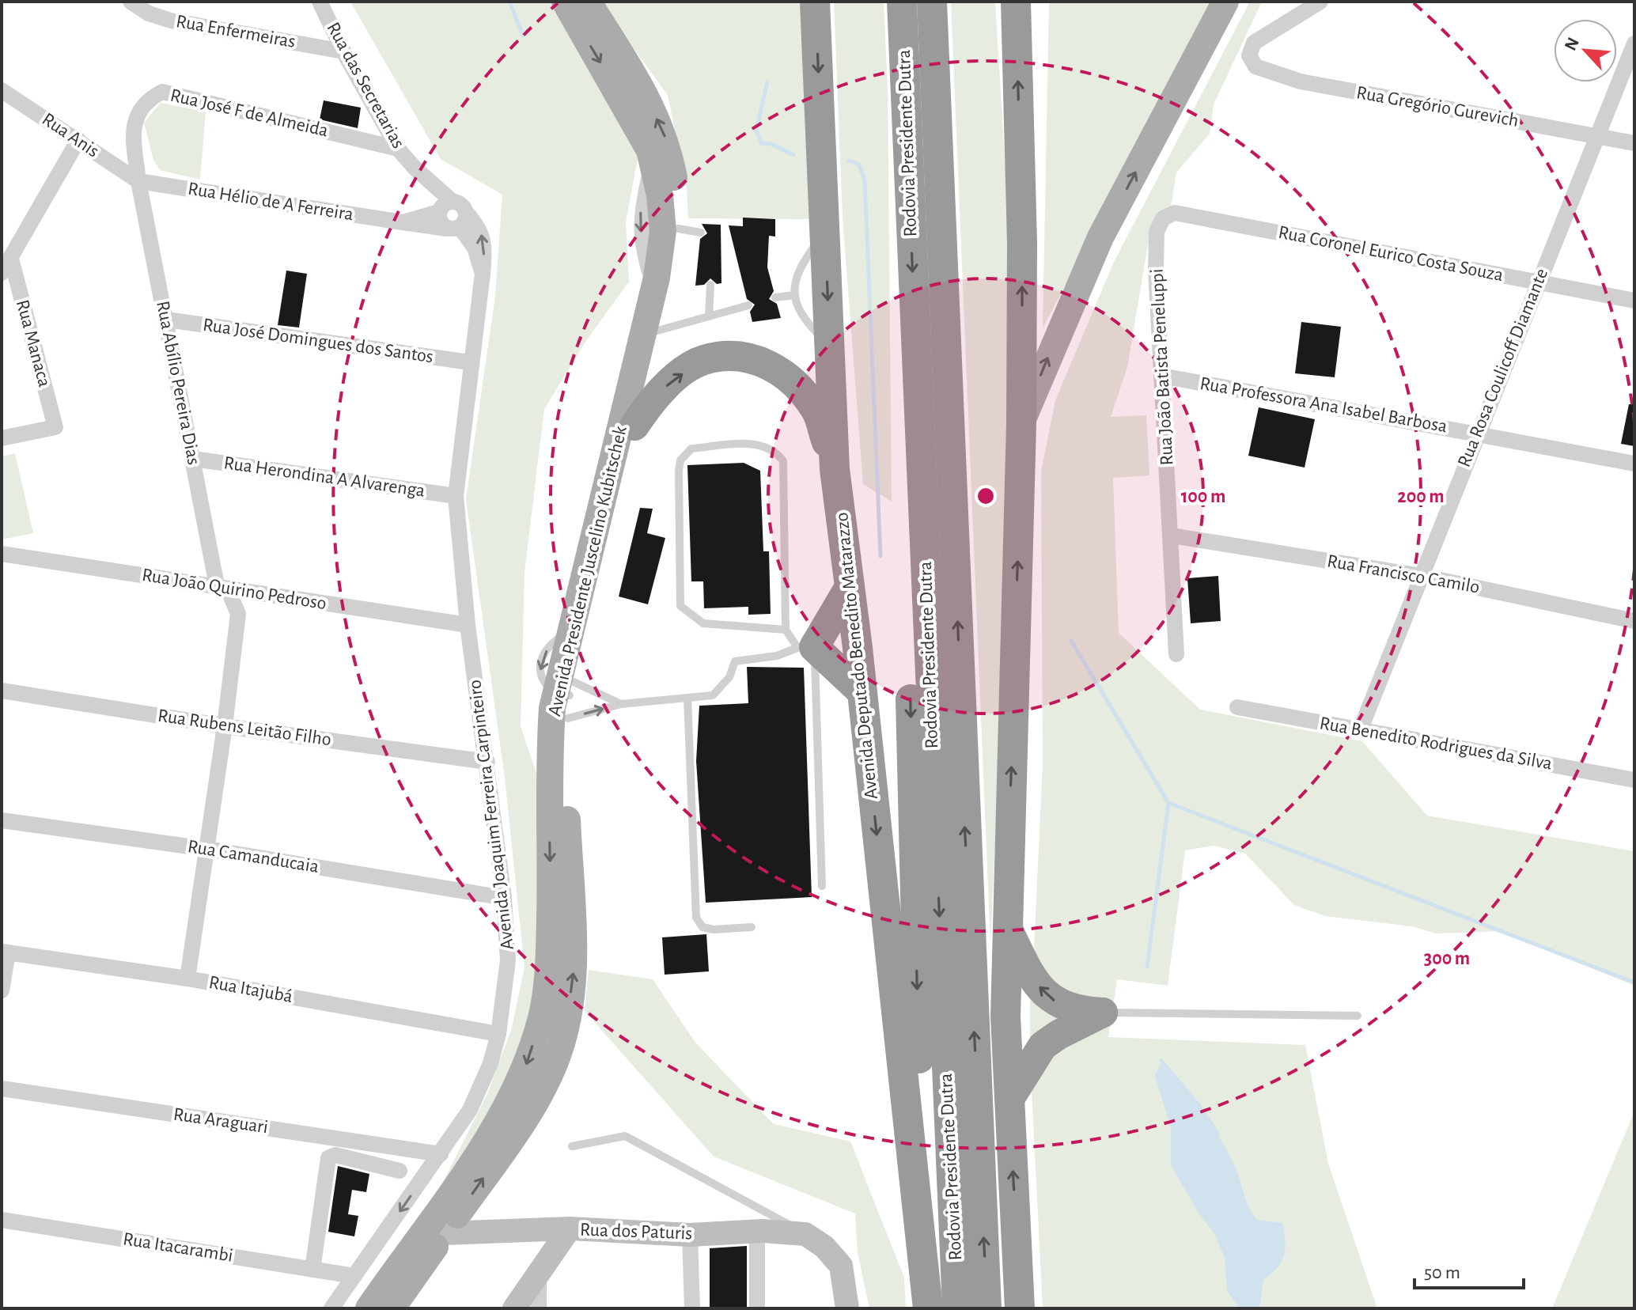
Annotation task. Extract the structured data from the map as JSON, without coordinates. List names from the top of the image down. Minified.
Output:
{"streets":{"highway":["Rodovia Presidente Dutra","Avenida Deputado Benedito Matarazzo"],"main road":["Avenida Presidente Juscelino Kubitschek","Rua dos Paturis"],"street":["Rua Enfermeiras","Rua das Secretarias","Rua Gregório Gurevich","Rua José F de Almeida","Rua Anis","Rua Hélio de A Ferreira","Rua Coronel Eurico Costa Souza","Rua José Domingues dos Santos","Rua Manaca","Rua João Batista Peneluppi","Rua Rosa Coulicoff Diamante","Rua Abílio Pereira Dias","Rua Professora Ana Isabel Barbosa","Rua Herondina A Alvarenga","Rua Francisco Camilo","Rua João Quirino Pedroso","Rua Rubens Leitão Filho","Rua Benedito Rodrigues da Silva","Avenida Joaquim Ferreira Carpinteiro","Rua Camanducaia","Rua Itajubá","Rua Araguari","Rua Itacarambi"]},"crossings":[["Rua Enfermeiras","Rua das Secretarias"],["Rua das Secretarias","Rua José F de Almeida"],["Rua das Secretarias","Rua Hélio de A Ferreira"],["Rua das Secretarias","Avenida Joaquim Ferreira Carpinteiro"],["Rua Gregório Gurevich","Rua Rosa Coulicoff Diamante"],["Rua José F de Almeida","Rua Anis"],["Rua José F de Almeida","Rua Hélio de A Ferreira"],["Rua José F de Almeida","Rua Abílio Pereira Dias"],["Rua Anis","Rua Hélio de A Ferreira"],["Rua Anis","Rua Abílio Pereira Dias"],["Rua Hélio de A Ferreira","Rua Abílio Pereira Dias"],["Rua Hélio de A Ferreira","Avenida Joaquim Ferreira Carpinteiro"],["Rua Coronel Eurico Costa Souza","Rua João Batista Peneluppi"],["Rua Coronel Eurico Costa Souza","Rua Rosa Coulicoff Diamante"],["Rua José Domingues dos Santos","Rua Abílio Pereira Dias"],["Rua José Domingues dos Santos","Avenida Joaquim Ferreira Carpinteiro"],["Rua João Batista Peneluppi","Rua Professora Ana Isabel Barbosa"],["Rua João Batista Peneluppi","Rua Francisco Camilo"],["Rua Rosa Coulicoff Diamante","Rua Professora Ana Isabel Barbosa"],["Rua Rosa Coulicoff Diamante","Rua Francisco Camilo"],["Rua Rosa Coulicoff Diamante","Rua Benedito Rodrigues da Silva"],["Rua Abílio Pereira Dias","Rua Herondina A Alvarenga"],["Rua Abílio Pereira Dias","Rua João Quirino Pedroso"],["Rua Abílio Pereira Dias","Rua Rubens Leitão Filho"],["Rua Abílio Pereira Dias","Rua Camanducaia"],["Rua Abílio Pereira Dias","Rua Itajubá"],["Rua Herondina A Alvarenga","Avenida Joaquim Ferreira Carpinteiro"],["Avenida Presidente Juscelino Kubitschek","Rua dos Paturis"],["Rua João Quirino Pedroso","Avenida Joaquim Ferreira Carpinteiro"],["Rua Rubens Leitão Filho","Avenida Joaquim Ferreira Carpinteiro"],["Avenida Joaquim Ferreira Carpinteiro","Rua Camanducaia"],["Avenida Joaquim Ferreira Carpinteiro","Rua Itajubá"],["Avenida Joaquim Ferreira Carpinteiro","Rua Araguari"],["Avenida Joaquim Ferreira Carpinteiro","Rua Itacarambi"]],"scale_bar":"50 m","north":"top left","rings":["100 m","200 m","300 m"]}
